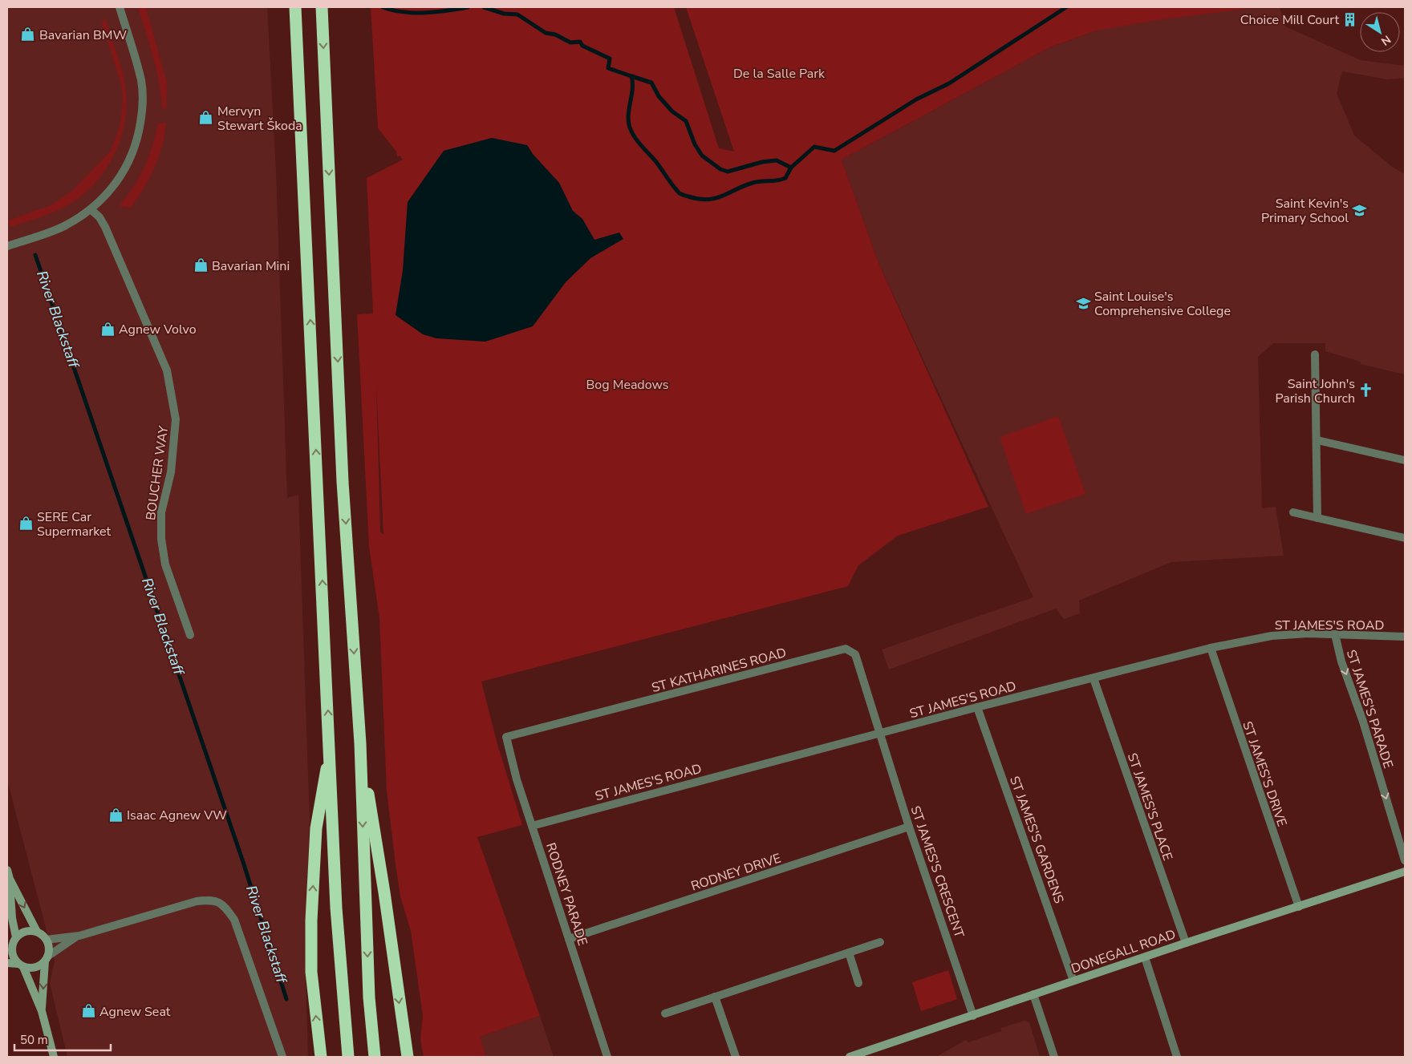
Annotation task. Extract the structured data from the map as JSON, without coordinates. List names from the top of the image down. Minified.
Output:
{"streets":{"street":["BOUCHER WAY","ST JAMES'S ROAD","ST KATHARINES ROAD","ST JAMES'S PARADE","ST JAMES'S DRIVE","ST JAMES'S PLACE","ST JAMES'S GARDENS","RODNEY DRIVE","ST JAMES'S CRESCENT","RODNEY PARADE","DONEGALL ROAD"]},"crossings":[["ST JAMES'S ROAD","ST KATHARINES ROAD"],["ST JAMES'S ROAD","ST JAMES'S PARADE"],["ST JAMES'S ROAD","ST JAMES'S DRIVE"],["ST JAMES'S ROAD","ST JAMES'S PLACE"],["ST JAMES'S ROAD","ST JAMES'S GARDENS"],["ST JAMES'S ROAD","ST JAMES'S CRESCENT"],["ST JAMES'S ROAD","RODNEY PARADE"],["ST KATHARINES ROAD","ST JAMES'S CRESCENT"],["ST KATHARINES ROAD","RODNEY PARADE"],["ST JAMES'S DRIVE","DONEGALL ROAD"],["ST JAMES'S PLACE","DONEGALL ROAD"],["ST JAMES'S GARDENS","DONEGALL ROAD"],["RODNEY DRIVE","ST JAMES'S CRESCENT"],["RODNEY DRIVE","RODNEY PARADE"],["ST JAMES'S CRESCENT","DONEGALL ROAD"]],"one_way":["ST JAMES'S PARADE"],"water":["River Blackstaff"],"parks":["De la Salle Park","Bog Meadows"],"places":{"building":["Choice Mill Court"],"shop":["Bavarian BMW","Mervyn Stewart Škoda","Bavarian Mini","Agnew Volvo","SERE Car Supermarket","Isaac Agnew VW","Agnew Seat"],"school or university":["Saint Kevin's Primary School","Saint Louise's Comprehensive College"],"church":["Saint John's Parish Church"]},"scale_bar":"50 m","north":"bottom right"}
